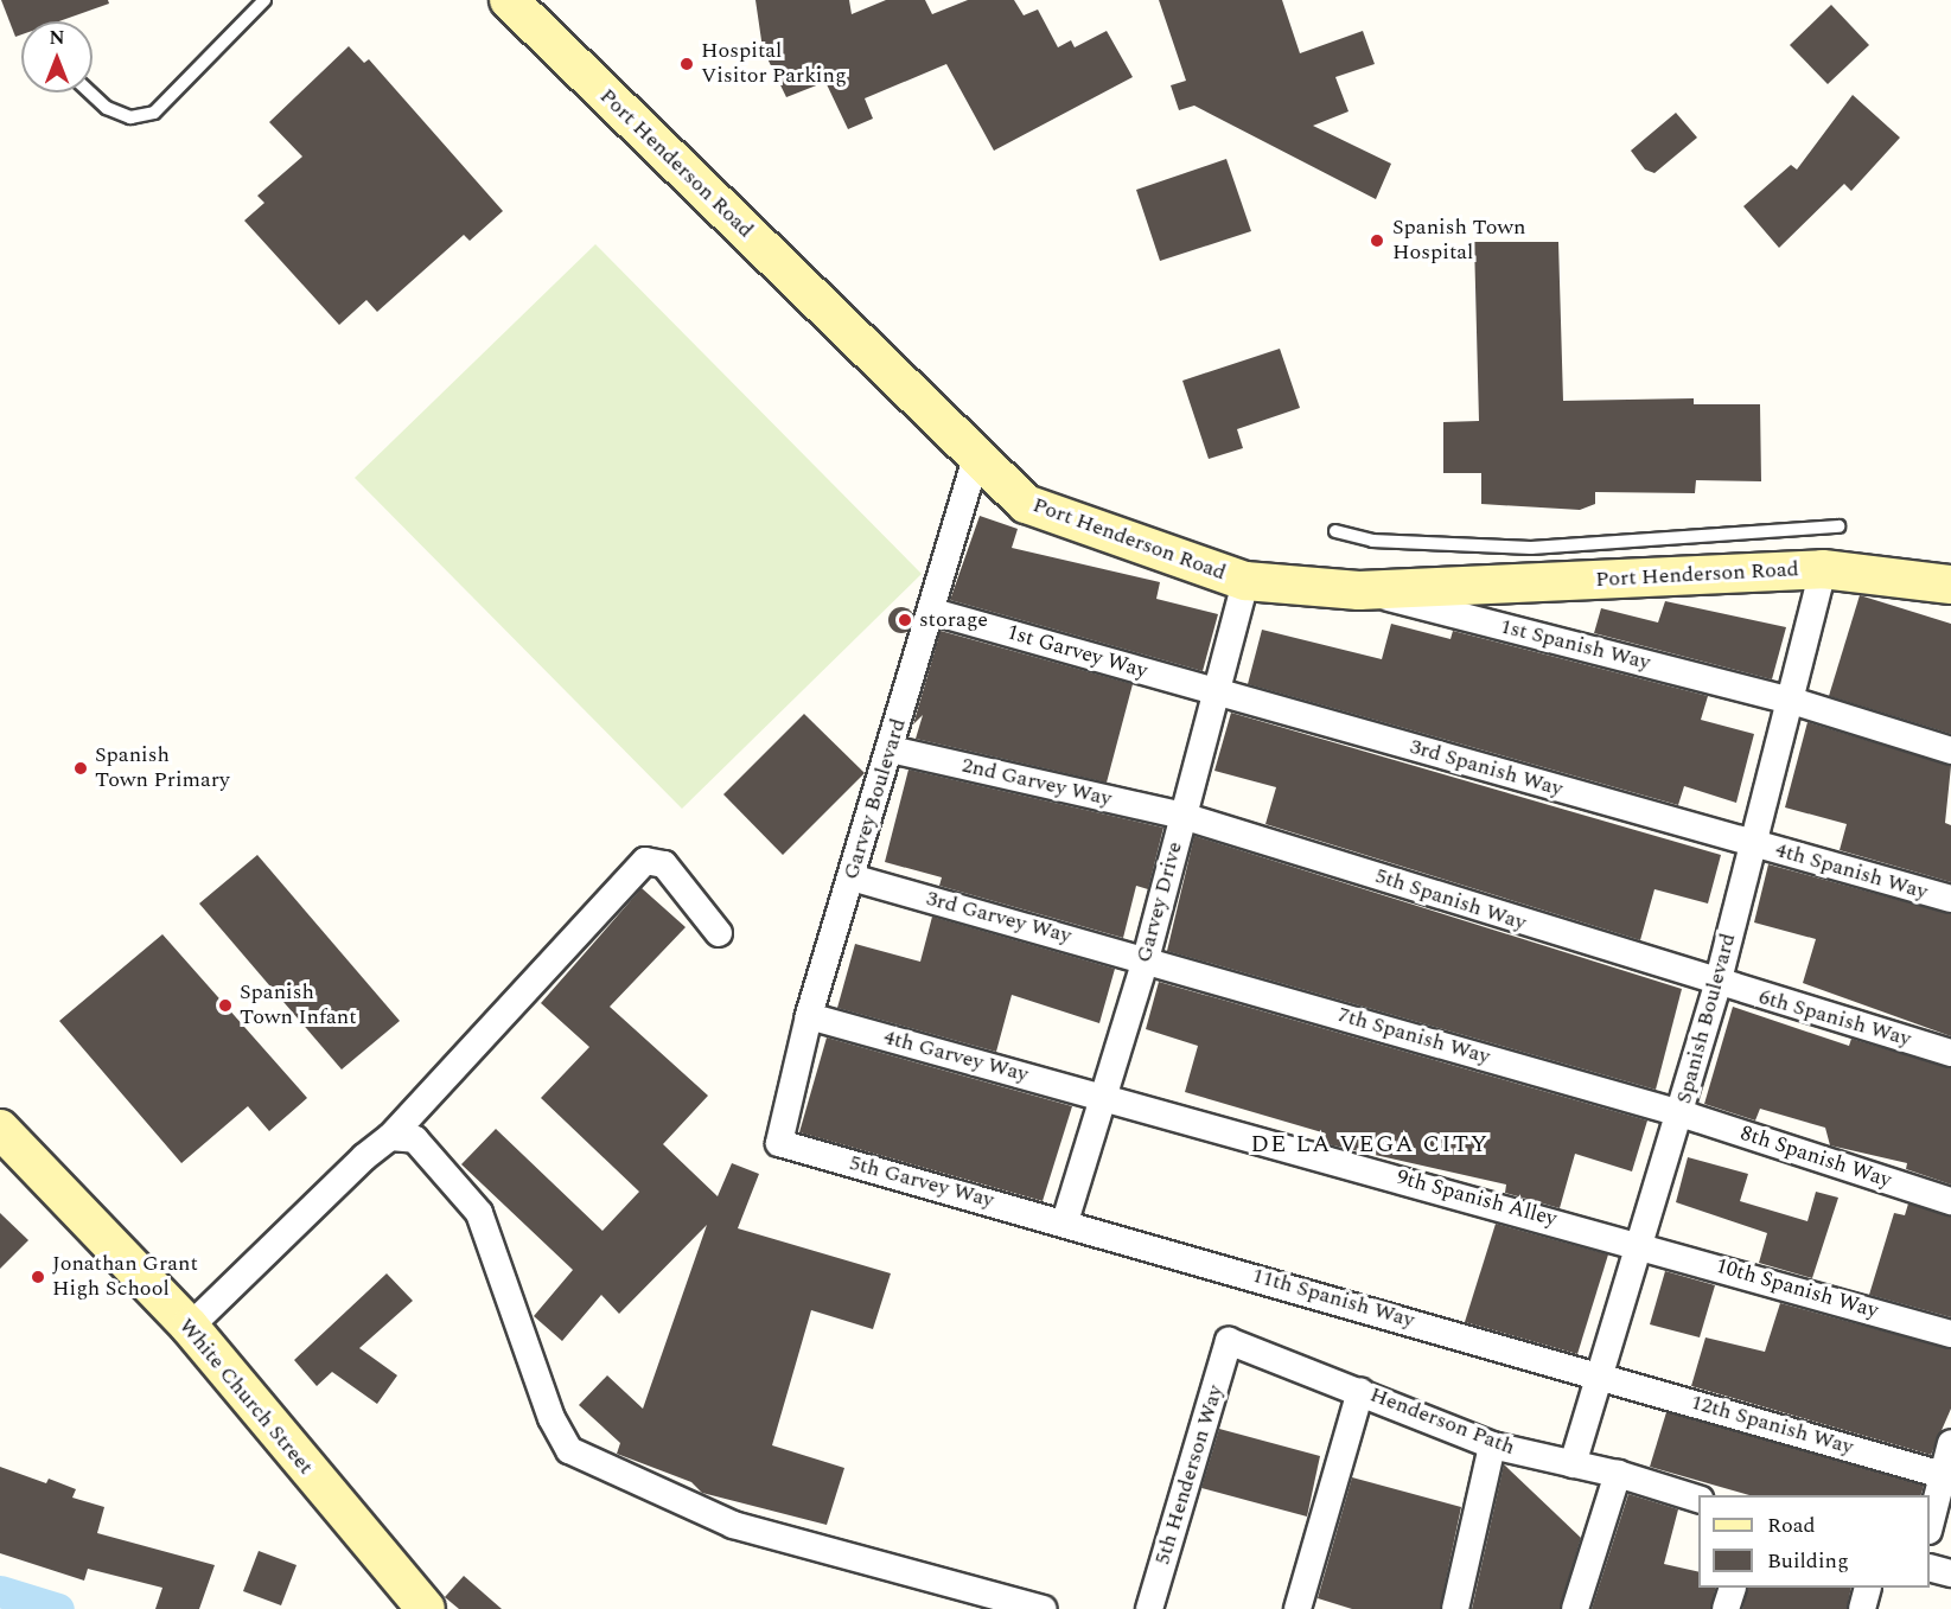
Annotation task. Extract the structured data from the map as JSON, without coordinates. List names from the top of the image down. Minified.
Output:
{"streets":{"street":["Port Henderson Road","1st Spanish Way","1st Garvey Way","3rd Spanish Way","2nd Garvey Way","Garvey Boulevard","4th Spanish Way","5th Spanish Way","Garvey Drive","3rd Garvey Way","Spanish Boulevard","6th Spanish Way","7th Spanish Way","4th Garvey Way","8th Spanish Way","5th Garvey Way","9th Spanish Alley","10th Spanish Way","11th Spanish Way","White Church Street","Henderson Path","12th Spanish Way","5th Henderson Way"]},"crossings":[["Port Henderson Road","1st Spanish Way"],["Port Henderson Road","Garvey Boulevard"],["Port Henderson Road","Garvey Drive"],["Port Henderson Road","Spanish Boulevard"],["1st Spanish Way","Spanish Boulevard"],["1st Garvey Way","3rd Spanish Way"],["1st Garvey Way","Garvey Boulevard"],["1st Garvey Way","Garvey Drive"],["3rd Spanish Way","4th Spanish Way"],["3rd Spanish Way","Garvey Drive"],["3rd Spanish Way","Spanish Boulevard"],["2nd Garvey Way","Garvey Boulevard"],["2nd Garvey Way","5th Spanish Way"],["2nd Garvey Way","Garvey Drive"],["Garvey Boulevard","3rd Garvey Way"],["Garvey Boulevard","4th Garvey Way"],["Garvey Boulevard","5th Garvey Way"],["4th Spanish Way","Spanish Boulevard"],["5th Spanish Way","Garvey Drive"],["5th Spanish Way","Spanish Boulevard"],["5th Spanish Way","6th Spanish Way"],["Garvey Drive","3rd Garvey Way"],["Garvey Drive","7th Spanish Way"],["Garvey Drive","4th Garvey Way"],["Garvey Drive","5th Garvey Way"],["Garvey Drive","9th Spanish Alley"],["Garvey Drive","11th Spanish Way"],["3rd Garvey Way","7th Spanish Way"],["Spanish Boulevard","6th Spanish Way"],["Spanish Boulevard","7th Spanish Way"],["Spanish Boulevard","8th Spanish Way"],["Spanish Boulevard","9th Spanish Alley"],["Spanish Boulevard","10th Spanish Way"],["Spanish Boulevard","11th Spanish Way"],["Spanish Boulevard","Henderson Path"],["Spanish Boulevard","12th Spanish Way"],["7th Spanish Way","8th Spanish Way"],["4th Garvey Way","9th Spanish Alley"],["5th Garvey Way","11th Spanish Way"],["9th Spanish Alley","10th Spanish Way"],["11th Spanish Way","12th Spanish Way"],["Henderson Path","5th Henderson Way"]],"districts":["DE LA VEGA CITY"],"places":["Hospital Visitor Parking","Spanish Town Hospital","storage","Spanish Town Primary","Spanish Town Infant","Jonathan Grant High School"],"legend":["Road","Building"],"north":"top"}
